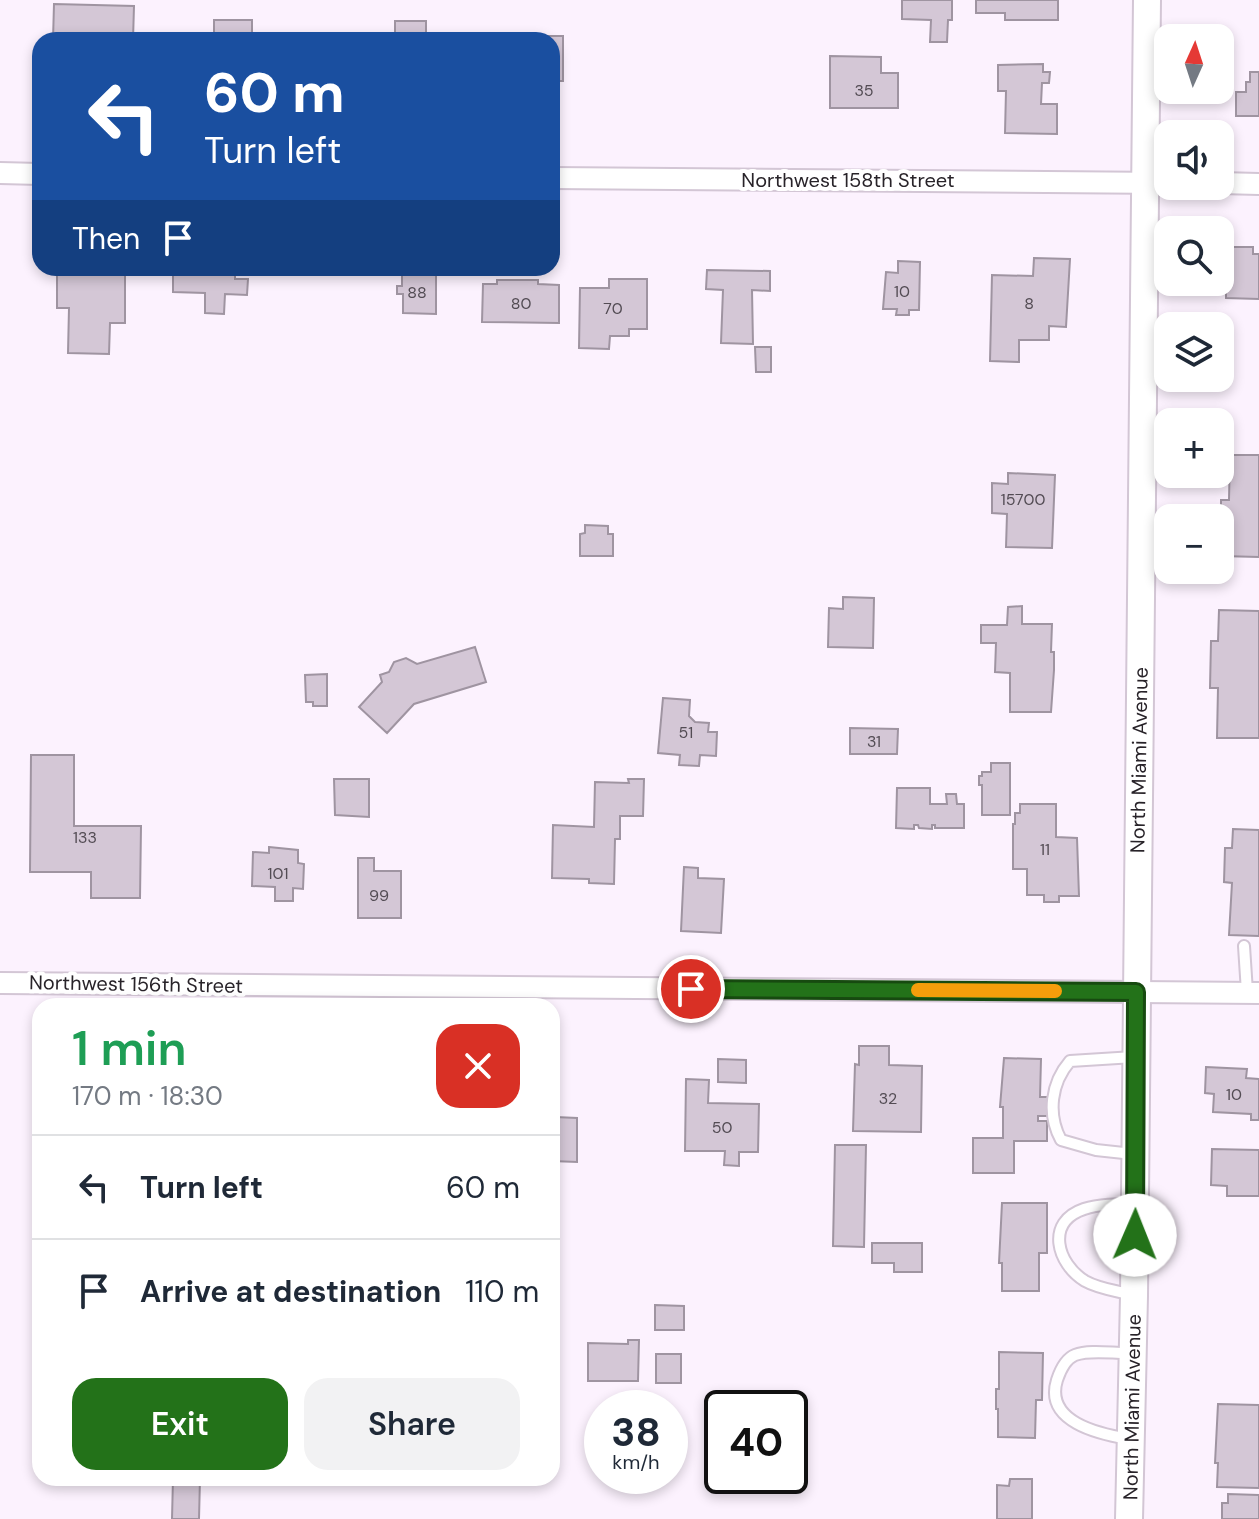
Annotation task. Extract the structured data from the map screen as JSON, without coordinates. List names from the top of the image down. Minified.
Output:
{"streets":{"street":["Northwest 158th Street","North Miami Avenue","Northwest 156th Street"]},"crossings":[["North Miami Avenue","Northwest 156th Street"]],"house_numbers":["35","10","88","80","8","70","15700","51","31","133","11","101","99","10","32","50"],"north":"top","page":{"map_buttons":["+","−"],"turn":["60 m","Turn left"],"then":"Then","heading":["1 min","170 m · 18:30"],"list":[{"name":"Turn left","value":"60 m"},{"name":"Arrive at destination","value":"110 m"}],"buttons":["Exit","Share"],"speed":"38 km/h","limit":"40"}}
